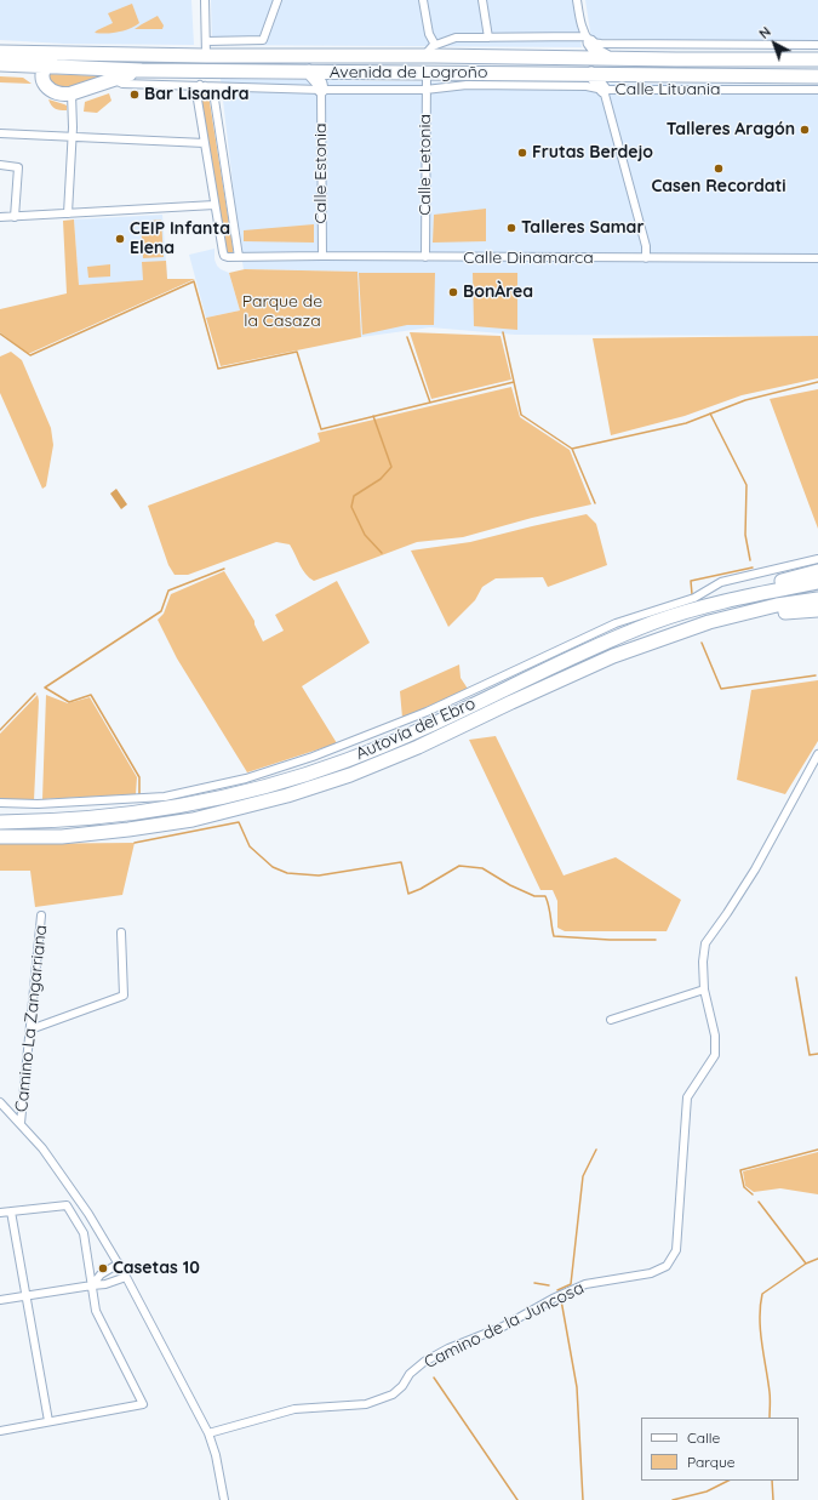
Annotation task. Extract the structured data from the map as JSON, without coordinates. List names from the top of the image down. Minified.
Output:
{"streets":{"highway":["Avenida de Logroño","Autovía del Ebro"],"street":["Calle Lituania","Calle Letonia","Calle Estonia","Calle Dinamarca","Camino La Zangarriana","Camino de la Juncosa"]},"crossings":[["Avenida de Logroño","Calle Letonia"],["Calle Lituania","Calle Dinamarca"],["Calle Letonia","Calle Dinamarca"],["Calle Estonia","Calle Dinamarca"]],"parks":["Parque de la Casaza"],"places":["Bar Lisandra","Talleres Aragón","Frutas Berdejo","Casen Recordati","Talleres Samar","CEIP Infanta Elena","BonÀrea","Casetas 10"],"legend":["Calle","Parque"],"north":"top left"}
